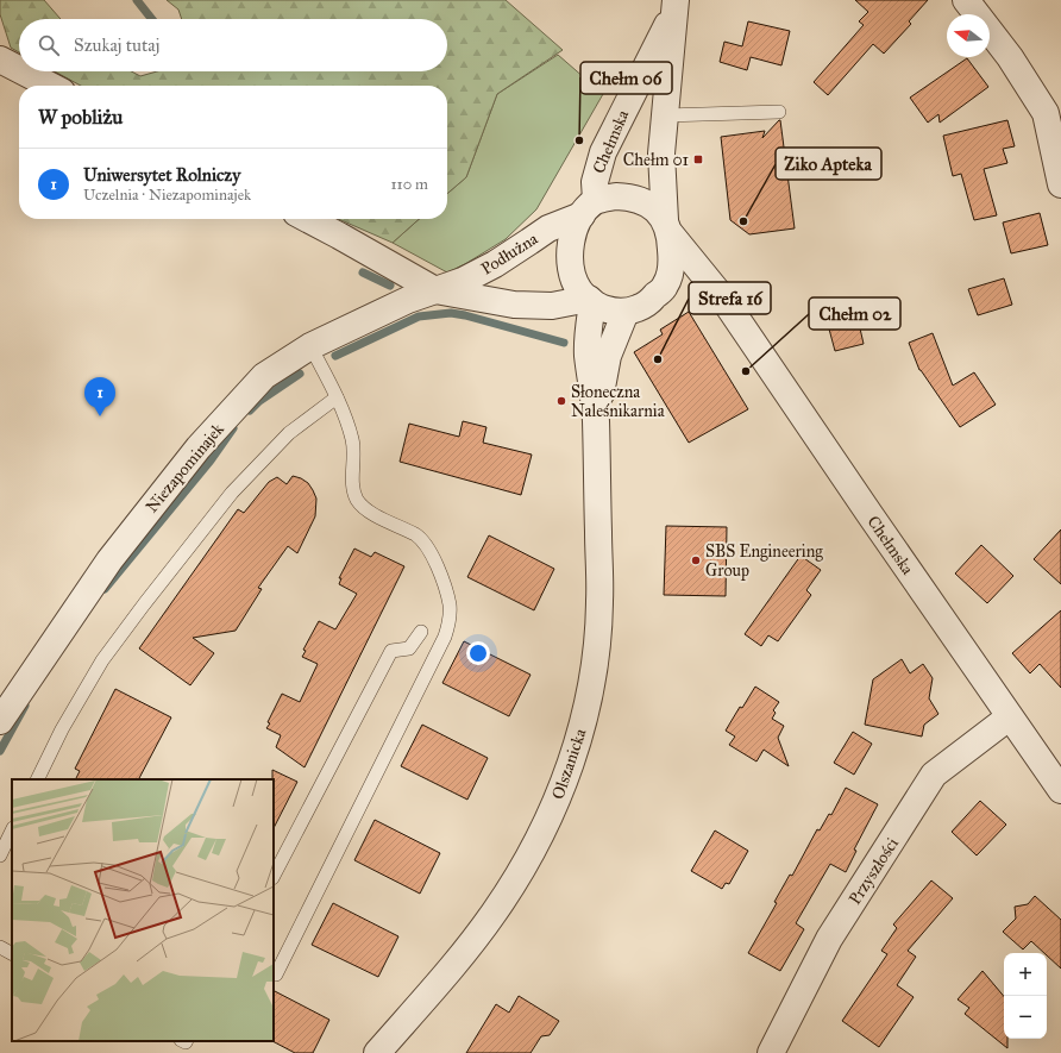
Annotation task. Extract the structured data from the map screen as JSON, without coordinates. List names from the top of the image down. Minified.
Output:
{"streets":{"street":["Chełmska","Podłużna","Niezapominajek","Olszanicka","Przyszłości"]},"crossings":[["Chełmska","Podłużna"],["Chełmska","Olszanicka"],["Chełmska","Przyszłości"],["Podłużna","Niezapominajek"],["Podłużna","Olszanicka"]],"places":{"other":["Chełm 06","Ziko Apteka","Strefa 16","Chełm 02","Słoneczna Naleśnikarnia","SBS Engineering Group"],"transit":["Chełm 01"]},"north":"left","page":{"search":"Szukaj tutaj","heading":"W pobliżu","list":[{"mark":"1","name":"Uniwersytet Rolniczy","note":"Uczelnia · Niezapominajek","value":"110 m"}],"pins":"1","map_buttons":["+","−"]}}
